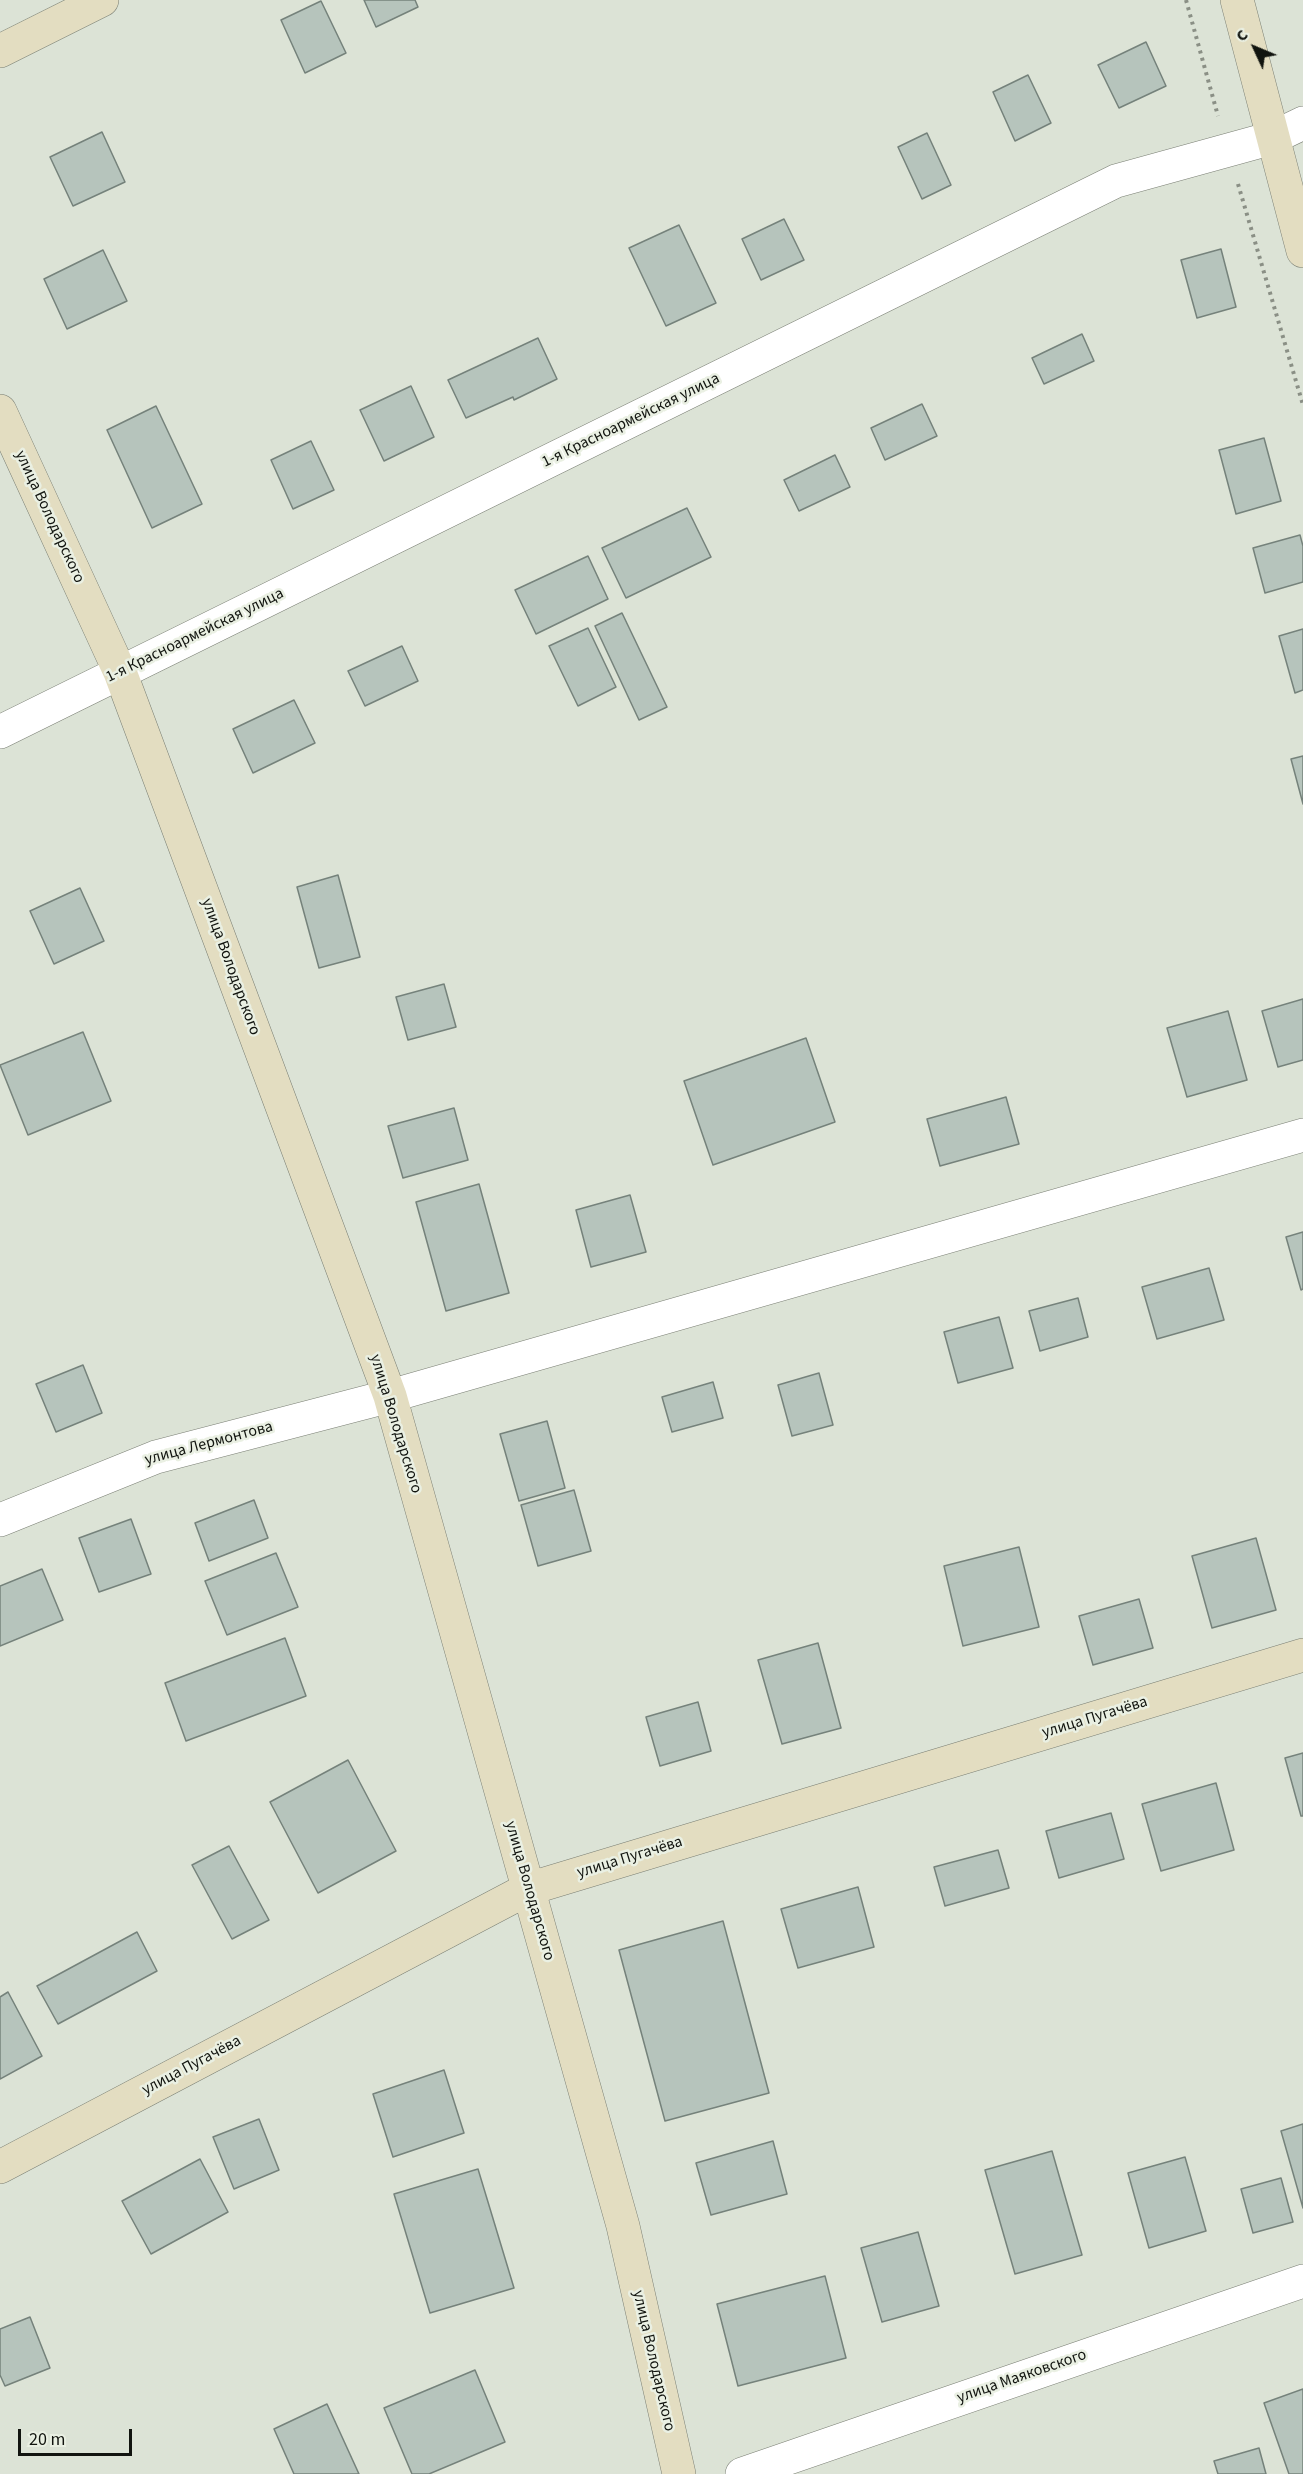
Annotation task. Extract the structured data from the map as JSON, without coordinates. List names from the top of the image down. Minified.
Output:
{"streets":{"main road":["улица Володарского","улица Пугачёва"],"street":["1-я Красноармейская улица","улица Лермонтова","улица Маяковского"]},"crossings":[["1-я Красноармейская улица","улица Володарского"],["улица Володарского","улица Лермонтова"],["улица Володарского","улица Пугачёва"]],"scale_bar":"20 m","north":"top left"}
